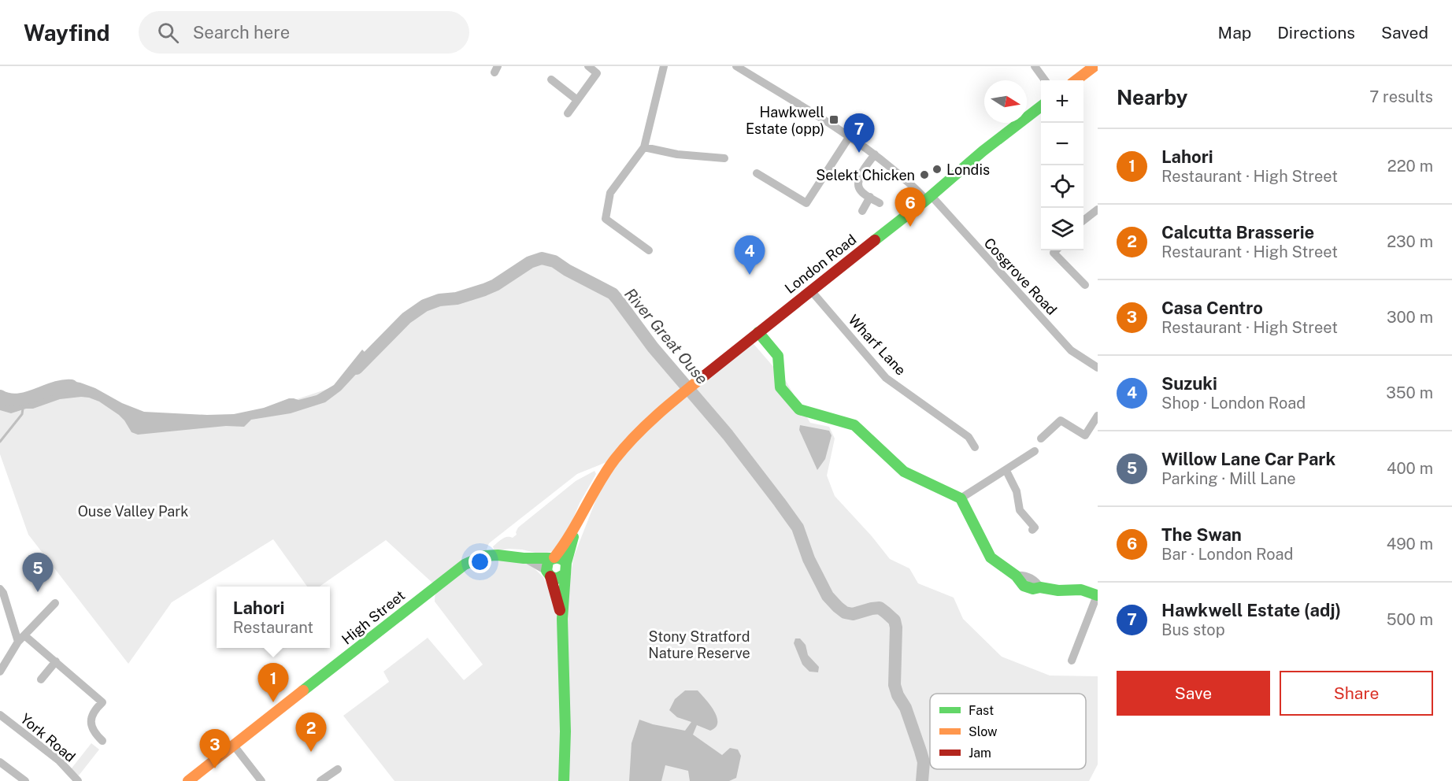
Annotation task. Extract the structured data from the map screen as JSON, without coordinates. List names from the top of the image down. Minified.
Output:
{"streets":{"street":["London Road","Cosgrove Road","Wharf Lane","High Street","York Road"]},"crossings":[["London Road","Cosgrove Road"],["London Road","Wharf Lane"]],"water":["River Great Ouse"],"parks":["Ouse Valley Park","Stony Stratford Nature Reserve"],"places":{"transit":["Hawkwell Estate (opp)"],"other":["Londis","Selekt Chicken"]},"legend":["Fast","Slow","Jam"],"north":"right","page":{"header":"Wayfind","search":"Search here","nav":["Map","Directions","Saved"],"heading":["Nearby","7 results"],"map_buttons":["+","−"],"pins":["7","6","4","5","1","2","3"],"list":[{"mark":"1","name":"Lahori","note":"Restaurant · High Street","value":"220 m"},{"mark":"2","name":"Calcutta Brasserie","note":"Restaurant · High Street","value":"230 m"},{"mark":"3","name":"Casa Centro","note":"Restaurant · High Street","value":"300 m"},{"mark":"4","name":"Suzuki","note":"Shop · London Road","value":"350 m"},{"mark":"5","name":"Willow Lane Car Park","note":"Parking · Mill Lane","value":"400 m"},{"mark":"6","name":"The Swan","note":"Bar · London Road","value":"490 m"},{"mark":"7","name":"Hawkwell Estate (adj)","note":"Bus stop","value":"500 m"}],"popup":["Lahori","Restaurant"],"buttons":["Save","Share"]}}
